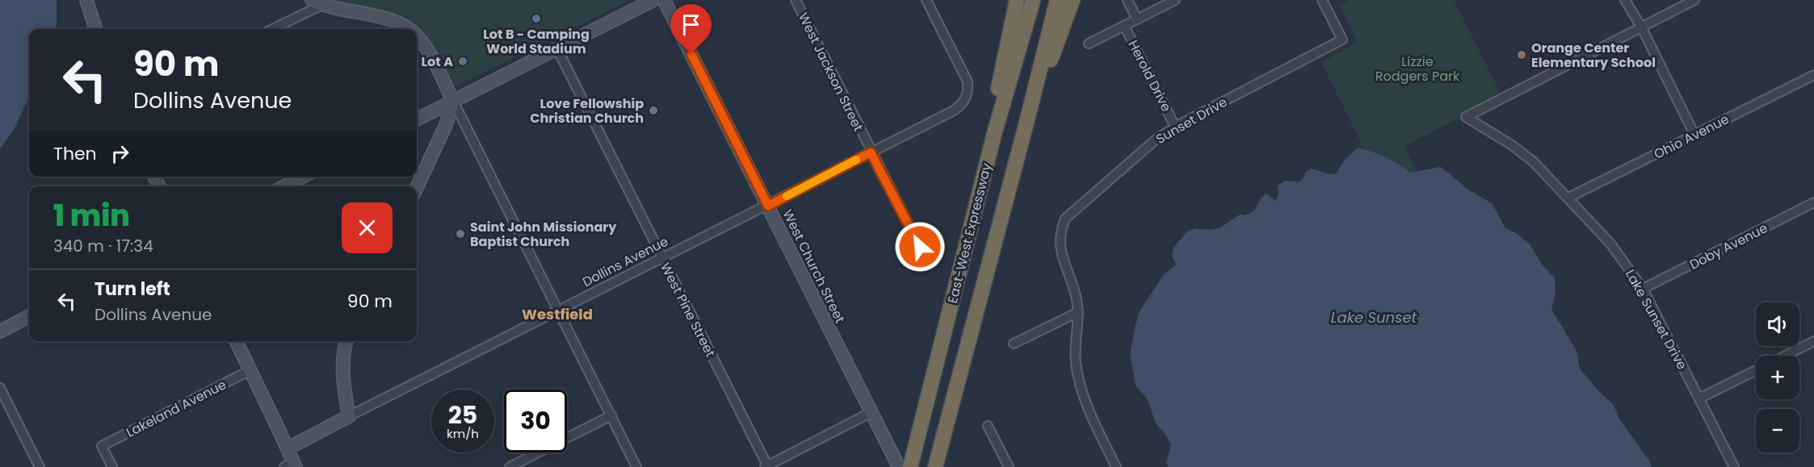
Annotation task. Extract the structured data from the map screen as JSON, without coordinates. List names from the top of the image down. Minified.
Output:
{"streets":{"highway":["East-West Expressway"],"street":["West Jackson Street","Herold Drive","Sunset Drive","Ohio Avenue","Doby Avenue","Dollins Avenue","West Church Street","West Pine Street","Lake Sunset Drive","Lakeland Avenue"]},"crossings":[["West Jackson Street","Dollins Avenue"],["Herold Drive","Sunset Drive"],["Ohio Avenue","Lake Sunset Drive"],["Doby Avenue","Lake Sunset Drive"],["Dollins Avenue","West Church Street"],["Dollins Avenue","West Pine Street"]],"districts":["Westfield"],"water":["Lake Sunset"],"parks":["Lizzie Rodgers Park"],"places":["Lot B - Camping World Stadium","Orange Center Elementary School","Lot A","Love Fellowship Christian Church","Saint John Missionary Baptist Church"],"page":{"turn":["90 m","Dollins Avenue"],"then":"Then","heading":["1 min","340 m · 17:34"],"list":[{"name":"Turn left","note":"Dollins Avenue","value":"90 m"}],"map_buttons":["+","−"],"speed":"25 km/h","limit":"30"}}
